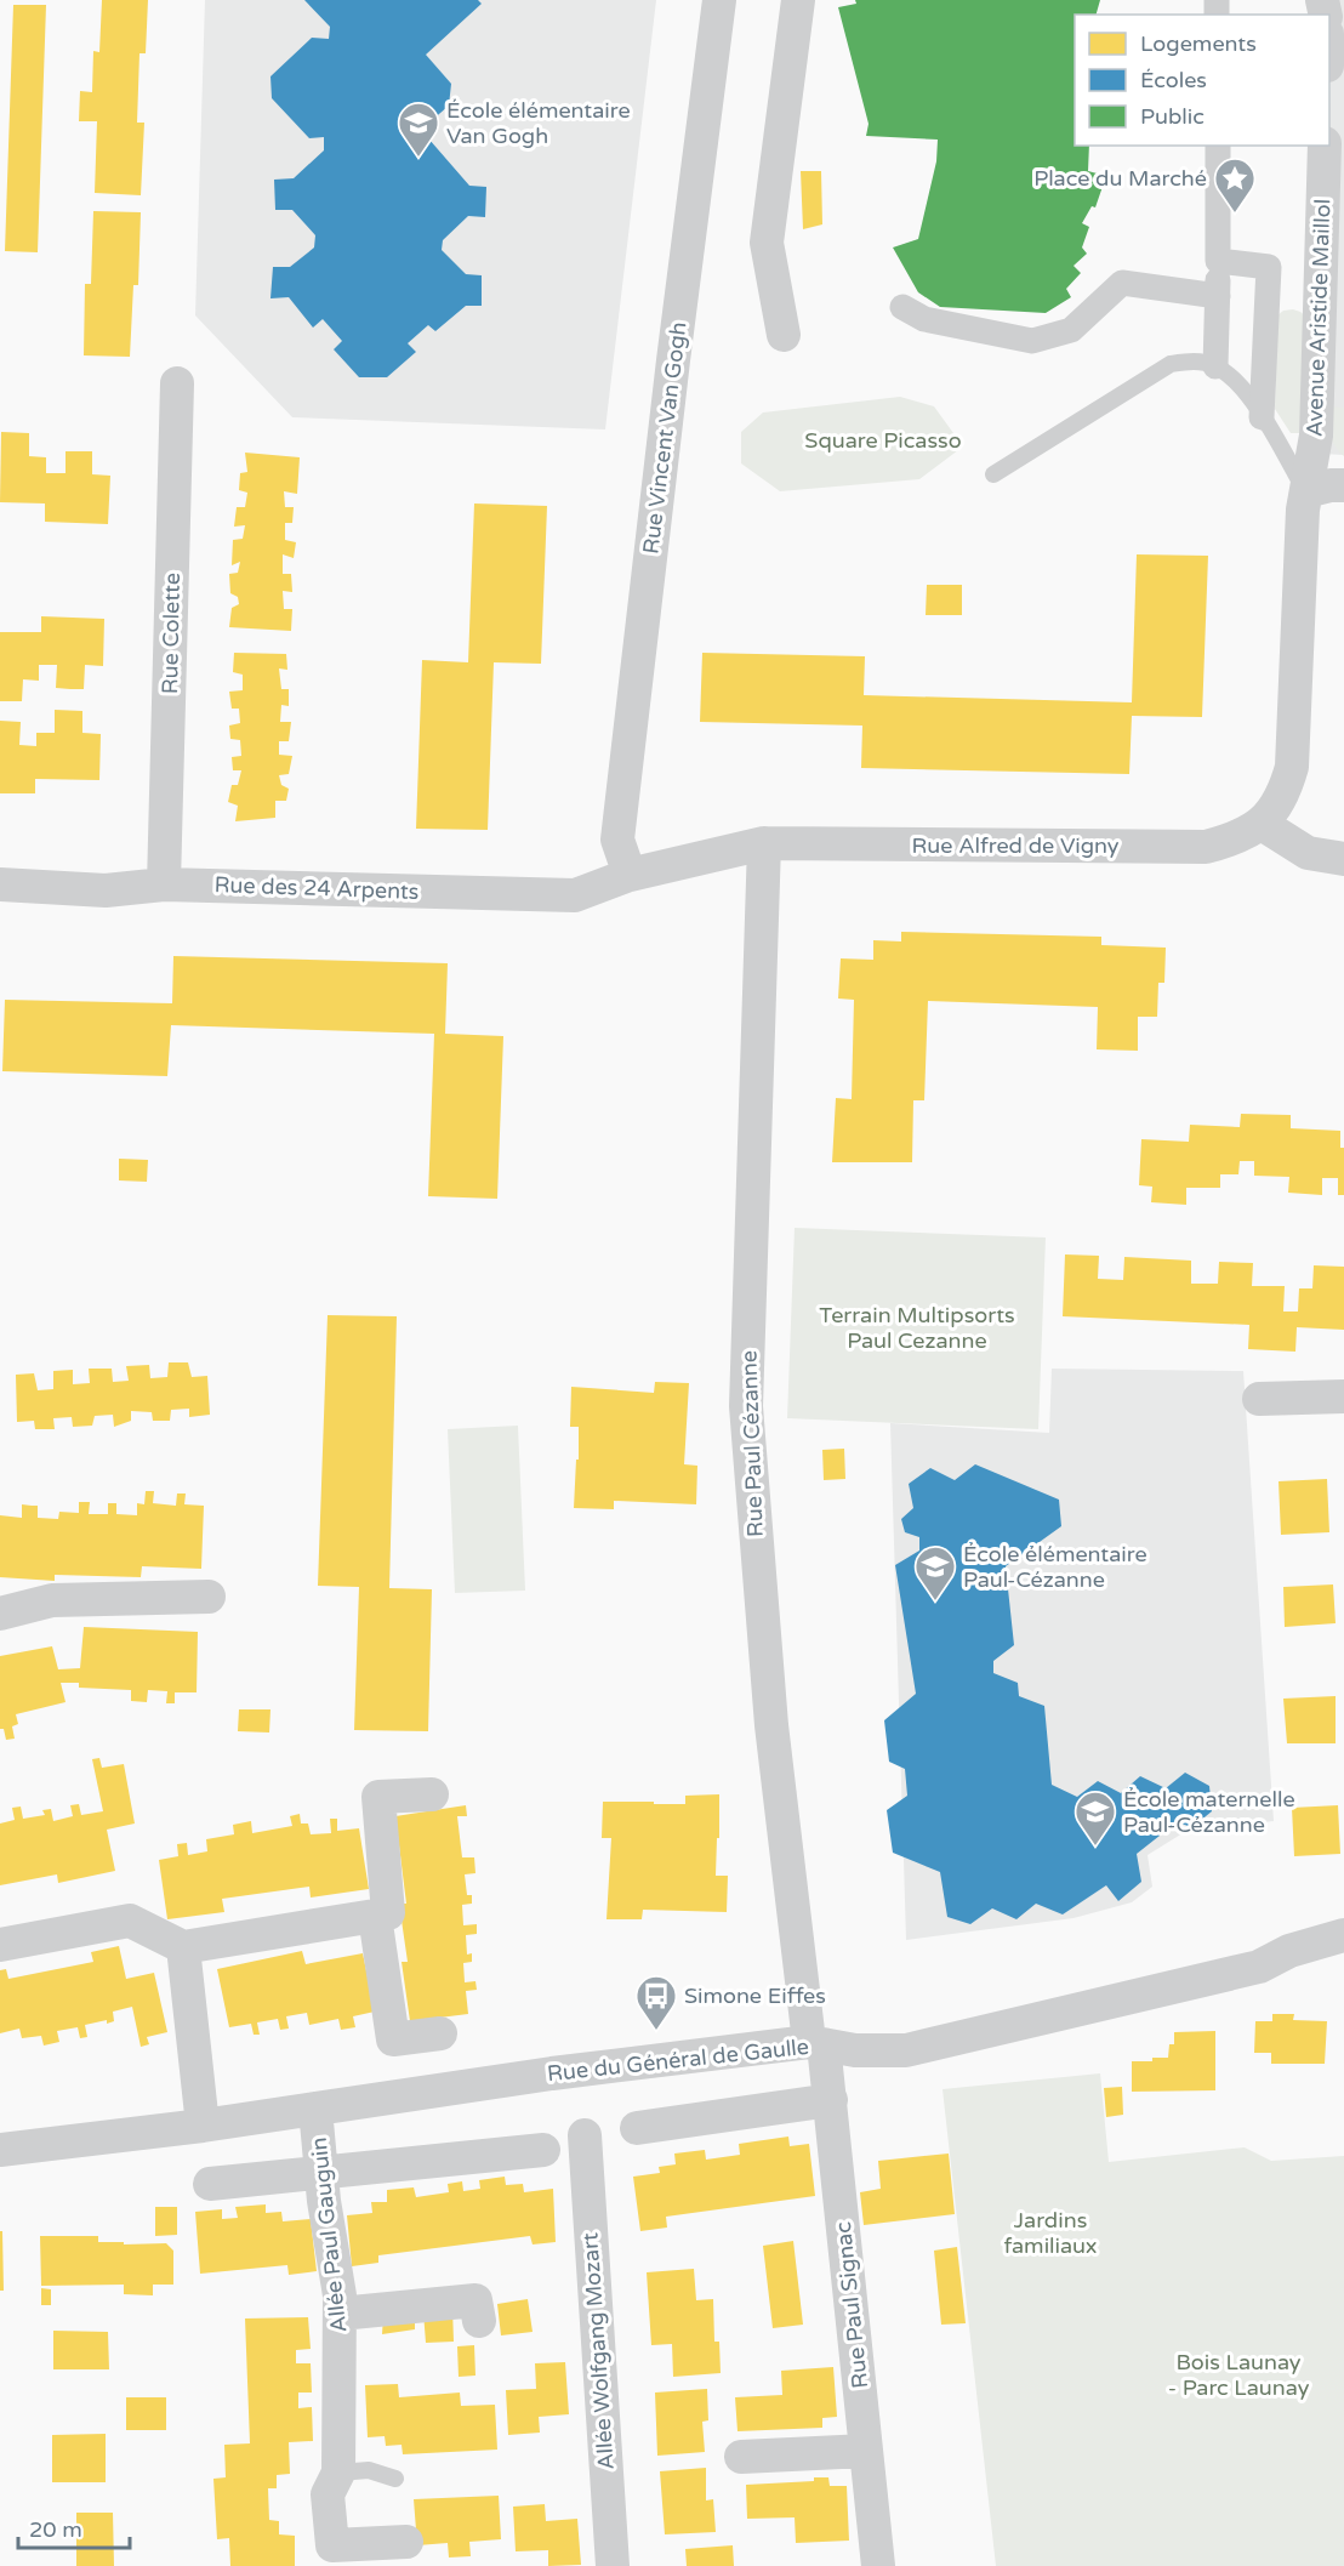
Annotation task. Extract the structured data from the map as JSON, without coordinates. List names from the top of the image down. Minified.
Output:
{"streets":{"street":["Avenue Aristide Maillol","Rue Vincent Van Gogh","Rue Colette","Rue Alfred de Vigny","Rue des 24 Arpents","Rue Paul Cézanne","Rue du Général de Gaulle","Allée Paul Gauguin","Rue Paul Signac","Allée Wolfgang Mozart"]},"crossings":[["Avenue Aristide Maillol","Rue Alfred de Vigny"],["Rue Vincent Van Gogh","Rue Alfred de Vigny"],["Rue Vincent Van Gogh","Rue des 24 Arpents"],["Rue Colette","Rue des 24 Arpents"],["Rue Alfred de Vigny","Rue des 24 Arpents"],["Rue Alfred de Vigny","Rue Paul Cézanne"],["Rue Paul Cézanne","Rue du Général de Gaulle"],["Rue Paul Cézanne","Rue Paul Signac"],["Rue du Général de Gaulle","Allée Paul Gauguin"],["Rue du Général de Gaulle","Rue Paul Signac"]],"parks":["Square Picasso","Terrain Multipsorts Paul Cezanne","Jardins familiaux","Bois Launay - Parc Launay"],"places":{"school or university":["École élémentaire Van Gogh","École élémentaire Paul-Cézanne","École maternelle Paul-Cézanne"],"place":["Place du Marché"],"bus stop":["Simone Eiffes"]},"legend":["Logements","Écoles","Public"],"scale_bar":"20 m"}
